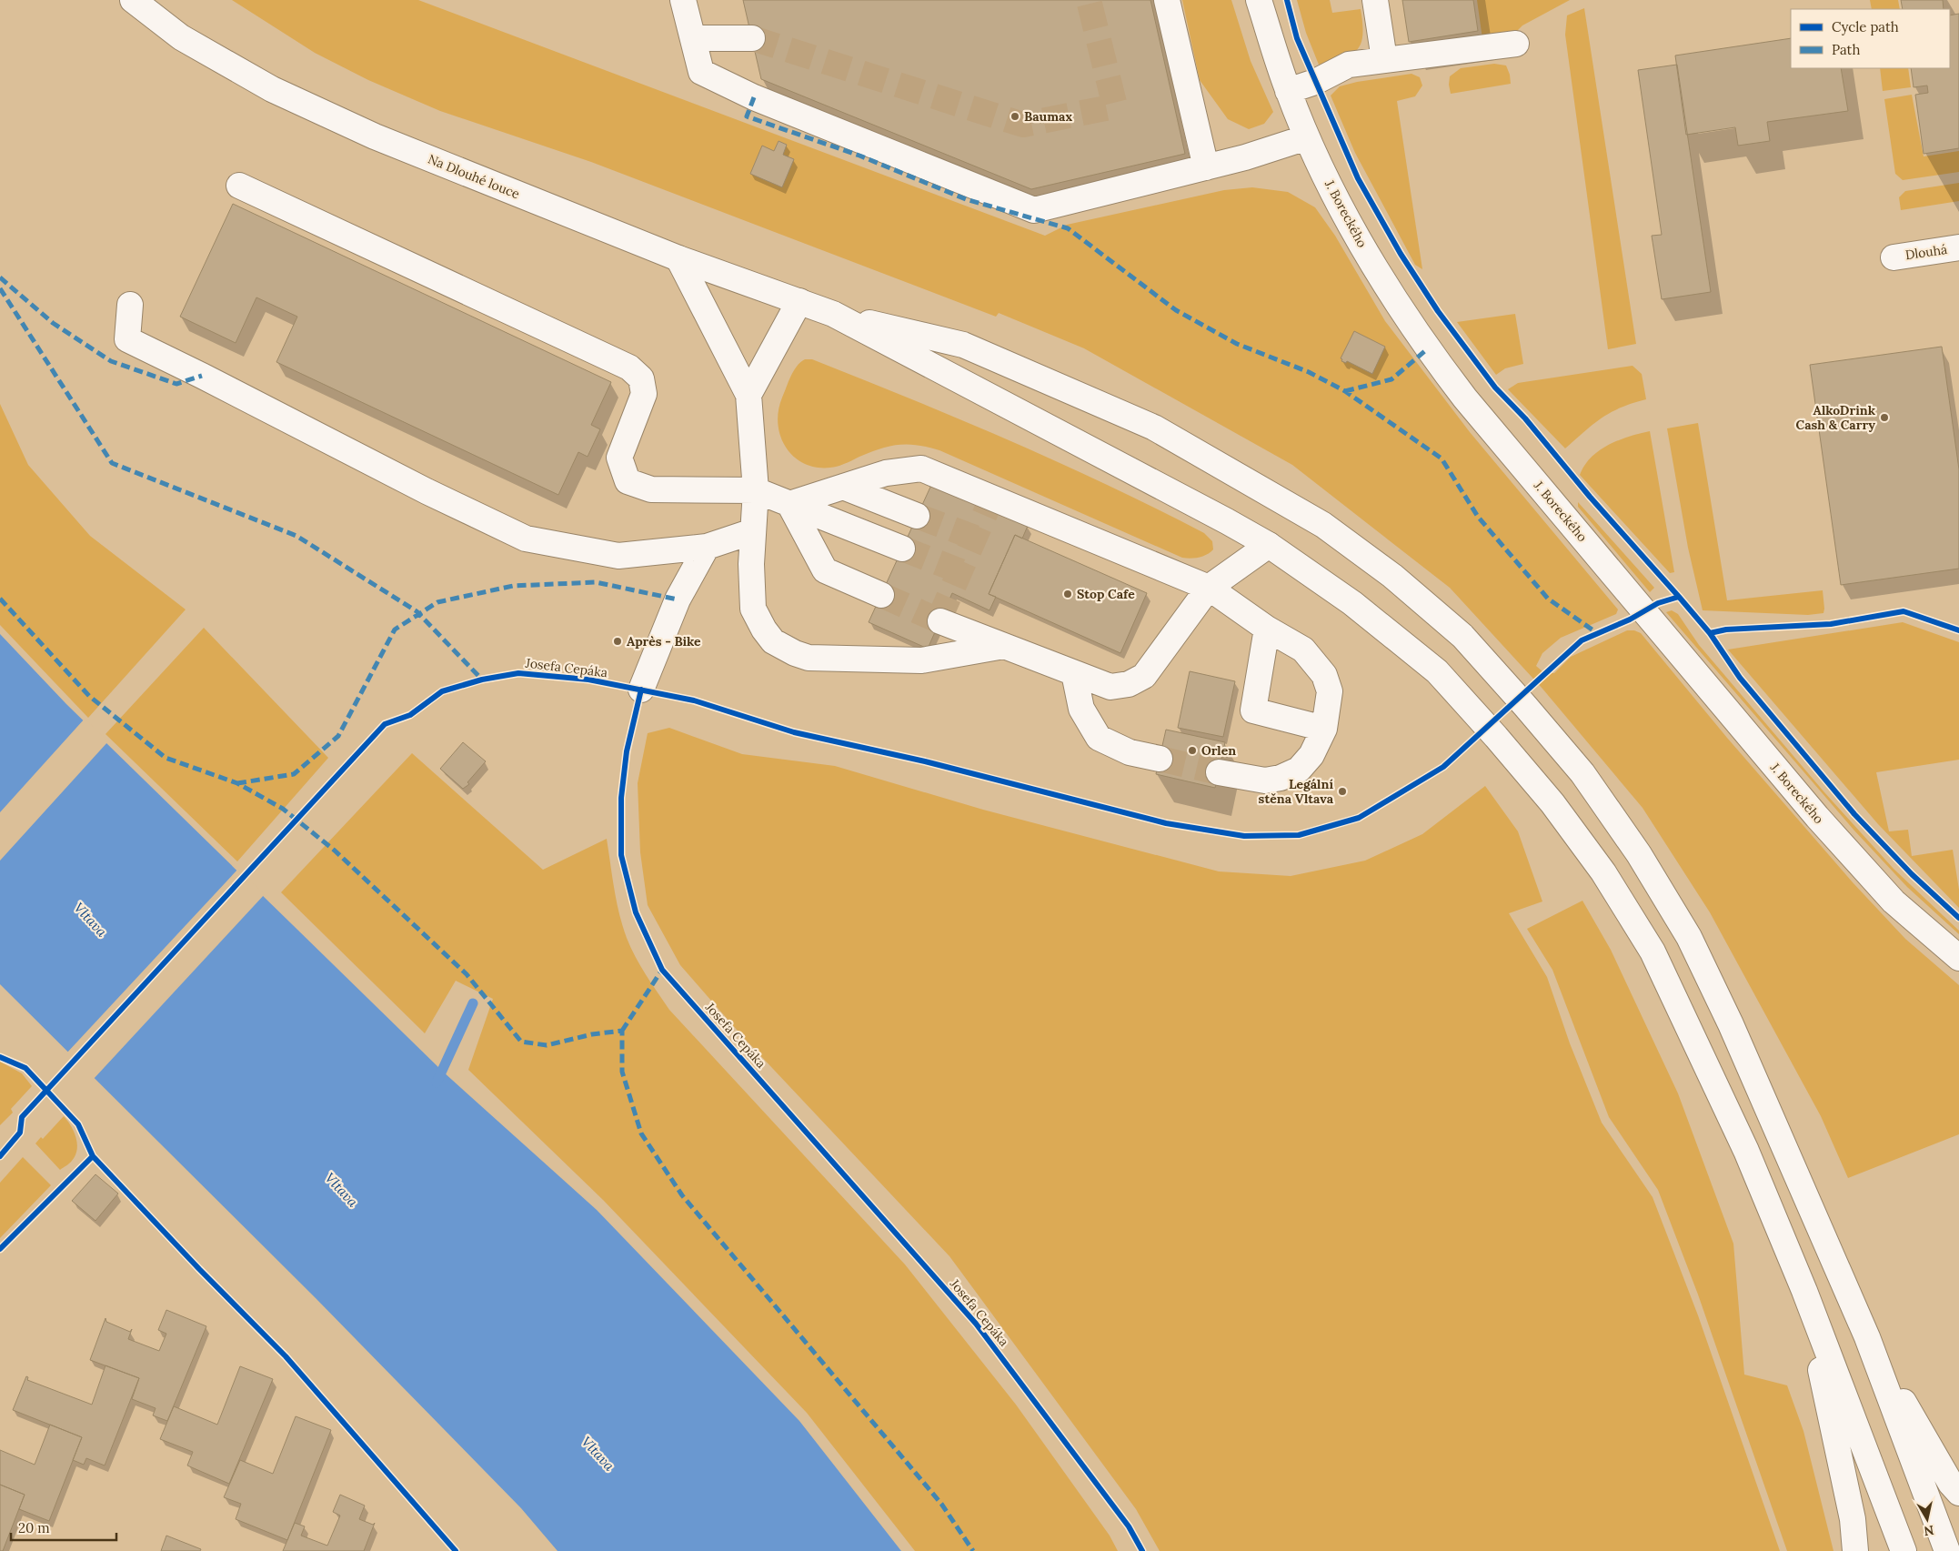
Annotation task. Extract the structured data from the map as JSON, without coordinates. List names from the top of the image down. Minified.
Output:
{"streets":{"main road":["Na Dlouhé louce","J. Boreckého","Dlouhá"],"cycle path":["Josefa Cepáka"]},"water":["Vltava"],"places":["Baumax","AlkoDrink Cash & Carry","Stop Cafe","Après - Bike","Orlen","Legální stěna Vltava"],"legend":["Cycle path","Path"],"scale_bar":"20 m","north":"bottom"}
